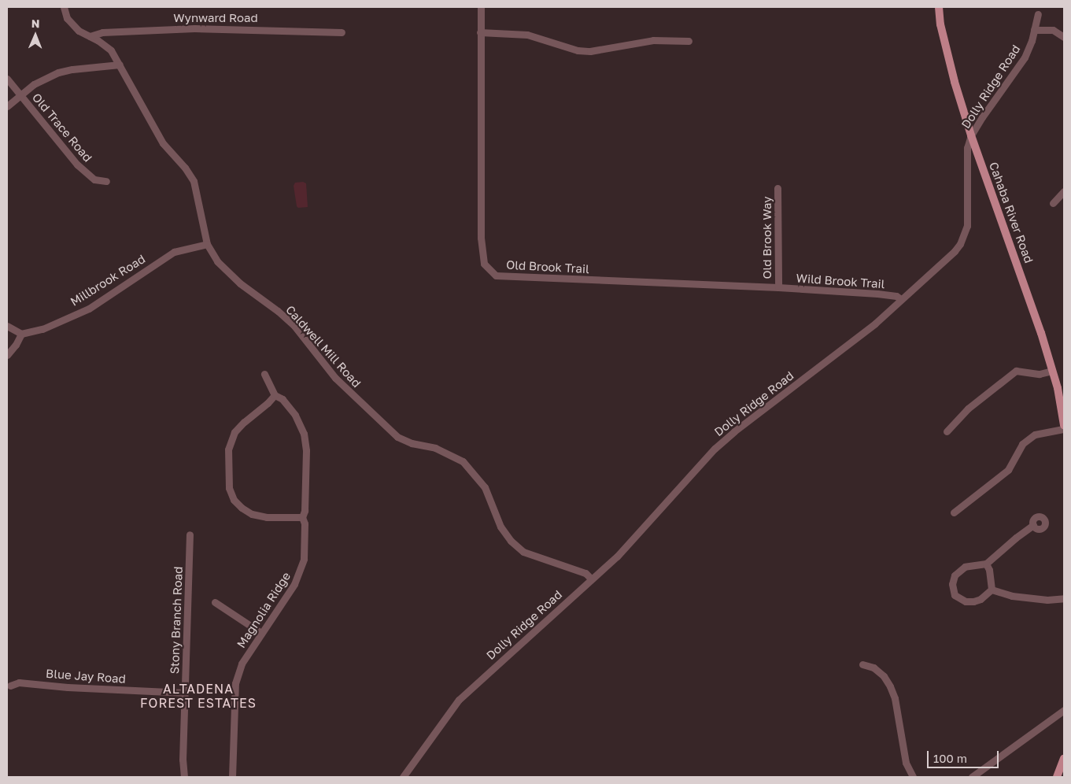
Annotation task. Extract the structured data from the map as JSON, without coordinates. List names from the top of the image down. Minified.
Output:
{"streets":{"main road":["Cahaba River Road"],"street":["Wynward Road","Dolly Ridge Road","Old Trace Road","Old Brook Way","Old Brook Trail","Millbrook Road","Wild Brook Trail","Caldwell Mill Road","Magnolia Ridge","Stony Branch Road","Blue Jay Road"]},"crossings":[["Wynward Road","Caldwell Mill Road"],["Dolly Ridge Road","Cahaba River Road"],["Dolly Ridge Road","Wild Brook Trail"],["Dolly Ridge Road","Caldwell Mill Road"],["Old Brook Way","Old Brook Trail"],["Old Brook Way","Wild Brook Trail"],["Old Brook Trail","Wild Brook Trail"],["Millbrook Road","Caldwell Mill Road"],["Stony Branch Road","Blue Jay Road"]],"districts":["ALTADENA FOREST ESTATES"],"scale_bar":"100 m","north":"top"}
